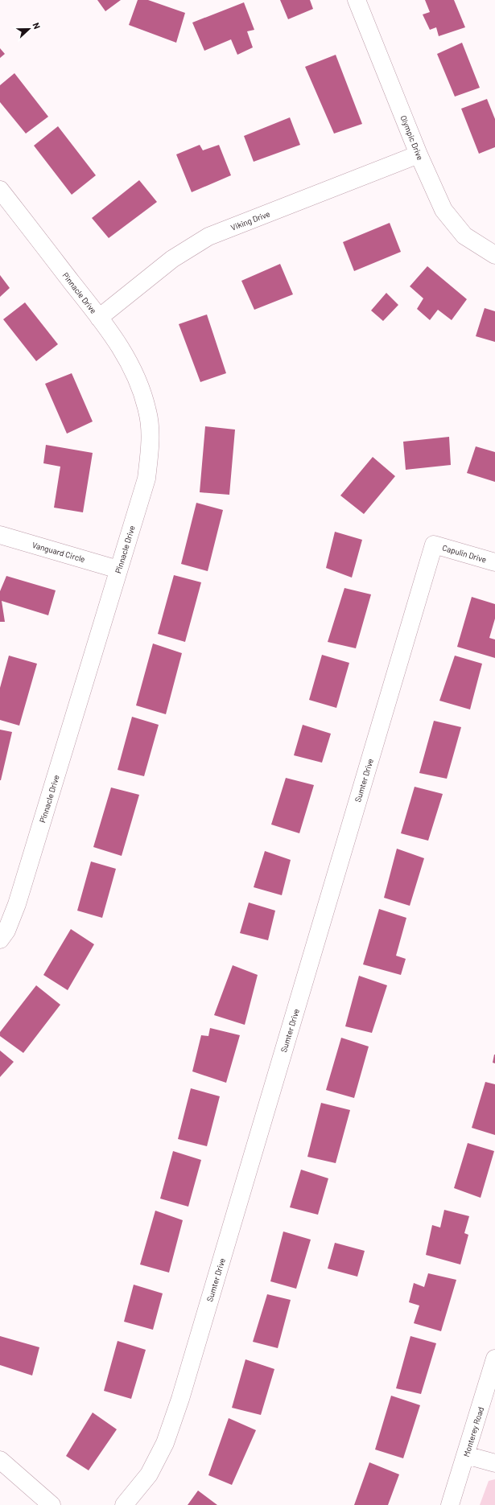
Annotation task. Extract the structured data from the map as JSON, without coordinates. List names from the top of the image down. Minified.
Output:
{"streets":{"street":["Olympic Drive","Viking Drive","Pinnacle Drive","Vanguard Circle","Capulin Drive","Sumter Drive","Monterey Road"]},"crossings":[["Olympic Drive","Viking Drive"],["Viking Drive","Pinnacle Drive"],["Pinnacle Drive","Vanguard Circle"],["Capulin Drive","Sumter Drive"]],"north":"right"}
